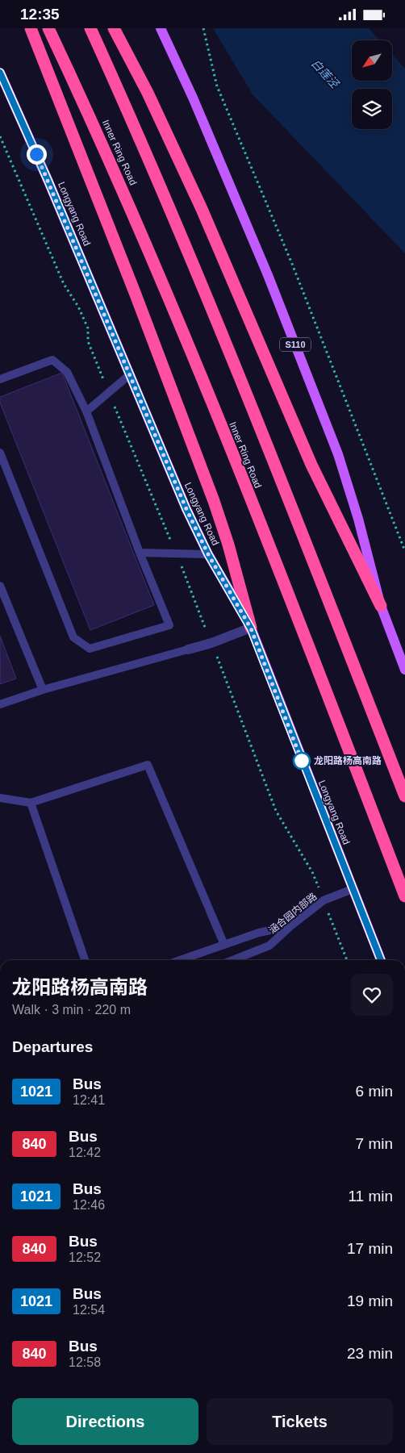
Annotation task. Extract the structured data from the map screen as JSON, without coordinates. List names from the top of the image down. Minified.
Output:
{"streets":{"highway":["Inner Ring Road"],"main road":["Longyang Road","S110"],"lane":["涵合园内部路"]},"crossings":[["Longyang Road","涵合园内部路"]],"water":["白莲泾"],"places":["龙阳路杨高南路"],"lines":["bus line 1021"],"north":"bottom left","page":{"status":"12:35","heading":[["龙阳路杨高南路","Walk · 3 min · 220 m"],"Departures"],"list":[{"mark":"1021","name":"Bus","note":"12:41","value":"6 min"},{"mark":"840","name":"Bus","note":"12:42","value":"7 min"},{"mark":"1021","name":"Bus","note":"12:46","value":"11 min"},{"mark":"840","name":"Bus","note":"12:52","value":"17 min"},{"mark":"1021","name":"Bus","note":"12:54","value":"19 min"},{"mark":"840","name":"Bus","note":"12:58","value":"23 min"}],"buttons":["Directions","Tickets"]}}
